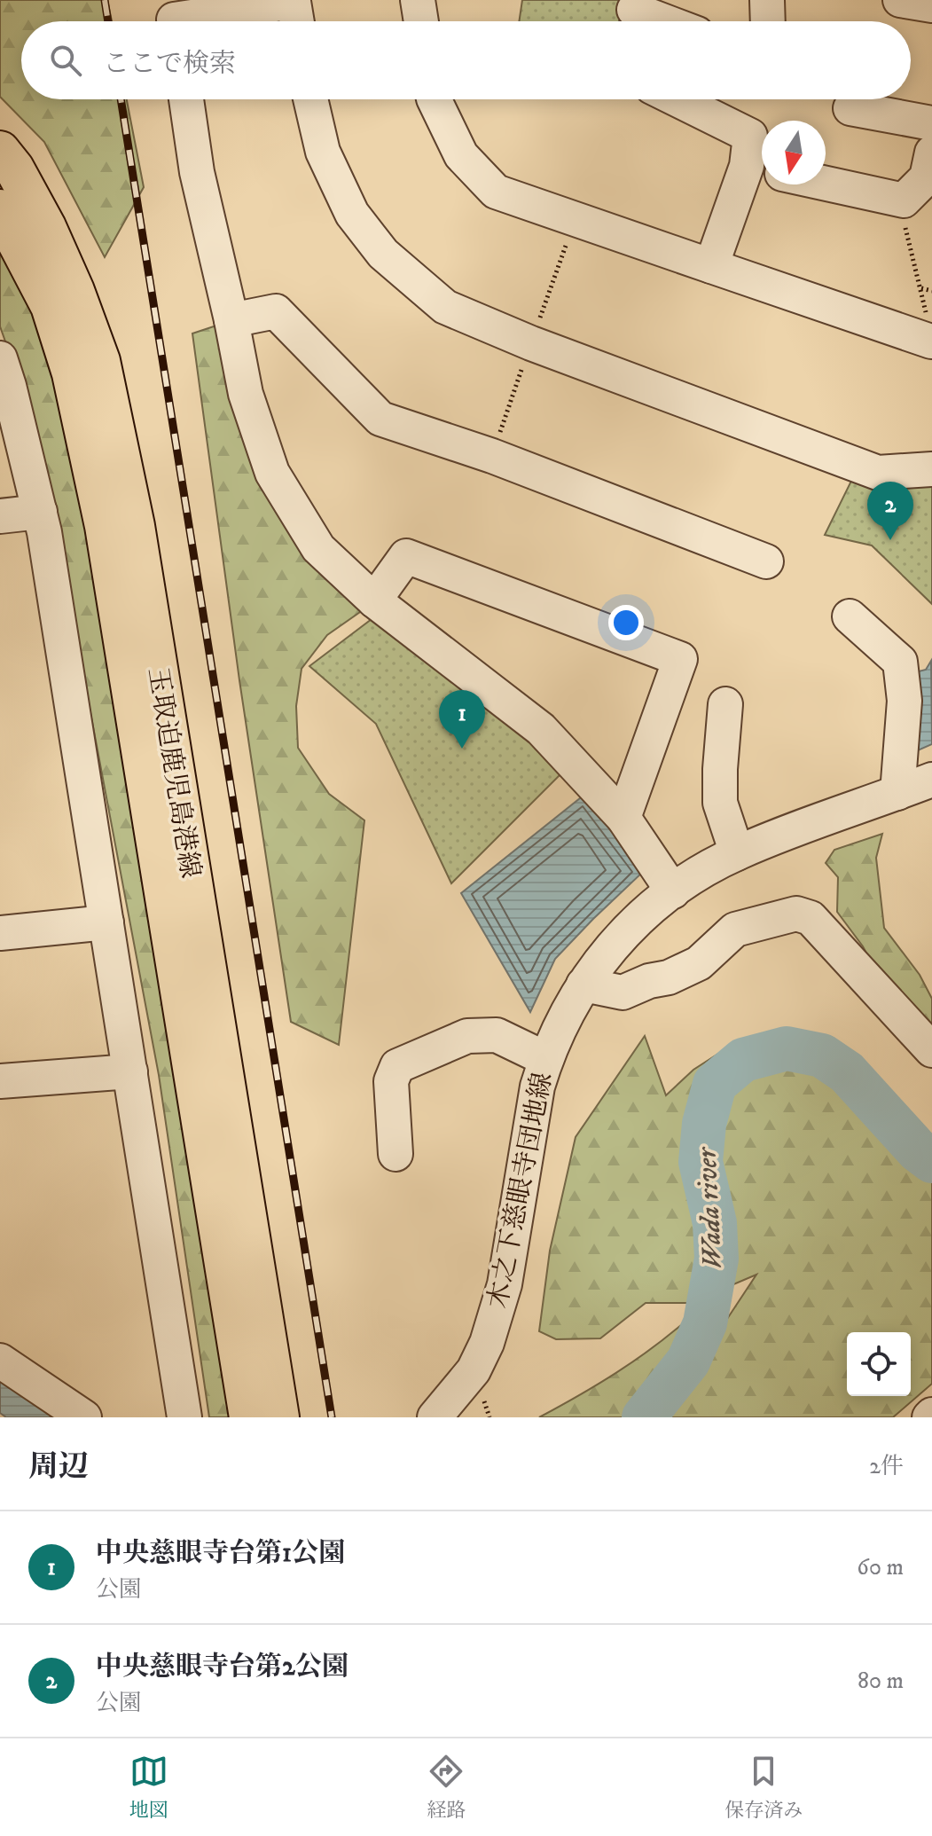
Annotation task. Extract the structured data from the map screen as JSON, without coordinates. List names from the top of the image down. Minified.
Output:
{"streets":{"main road":["玉取迫鹿児島港線"],"street":["木之下慈眼寺団地線"]},"water":["Wada river"],"north":"bottom","page":{"search":"ここで検索","pins":["2","1"],"heading":["周辺","2件"],"list":[{"mark":"1","name":"中央慈眼寺台第1公園","note":"公園","value":"60 m"},{"mark":"2","name":"中央慈眼寺台第2公園","note":"公園","value":"80 m"}],"nav":["地図","経路","保存済み"]}}
